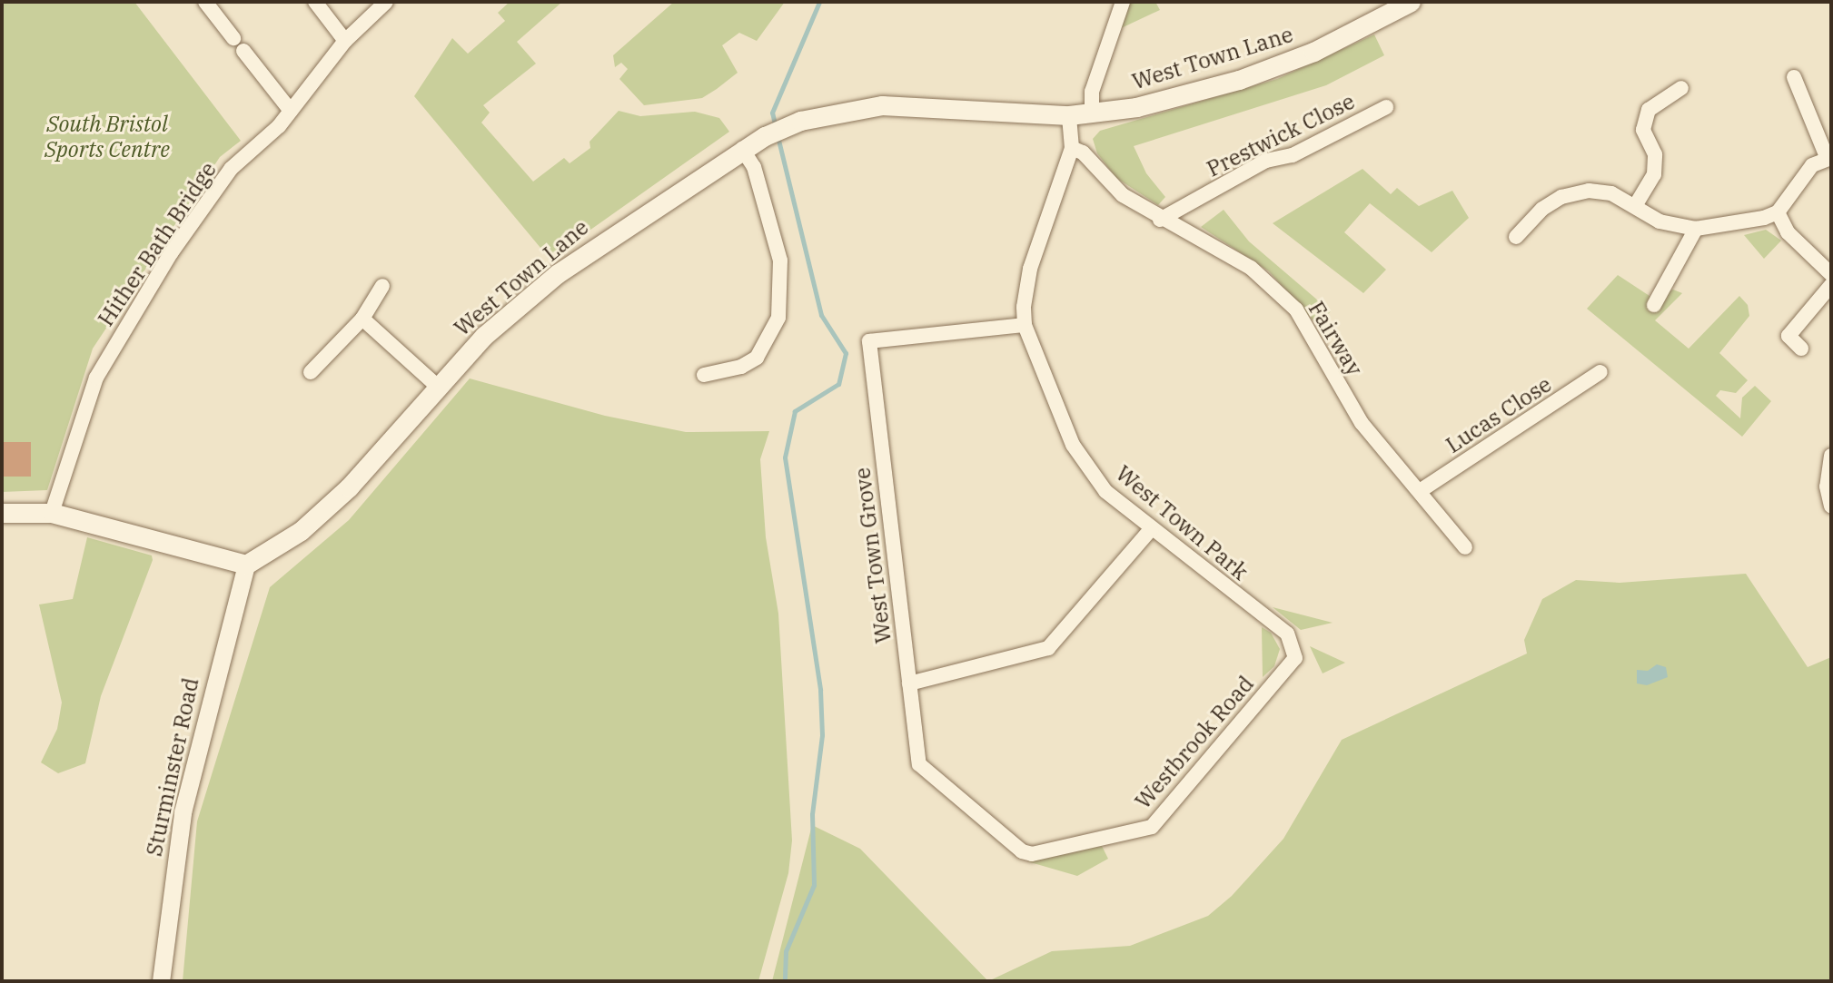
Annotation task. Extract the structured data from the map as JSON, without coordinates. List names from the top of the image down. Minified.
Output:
{"streets":{"main road":["West Town Lane"],"street":["Prestwick Close","Hither Bath Bridge","Fairway","Lucas Close","West Town Park","West Town Grove","Westbrook Road","Sturminster Road"]},"crossings":[["West Town Lane","West Town Park"],["West Town Lane","Sturminster Road"],["Prestwick Close","Fairway"],["Fairway","Lucas Close"],["Fairway","West Town Park"],["West Town Park","West Town Grove"],["West Town Park","Westbrook Road"],["West Town Grove","Westbrook Road"]],"parks":["South Bristol Sports Centre"]}
